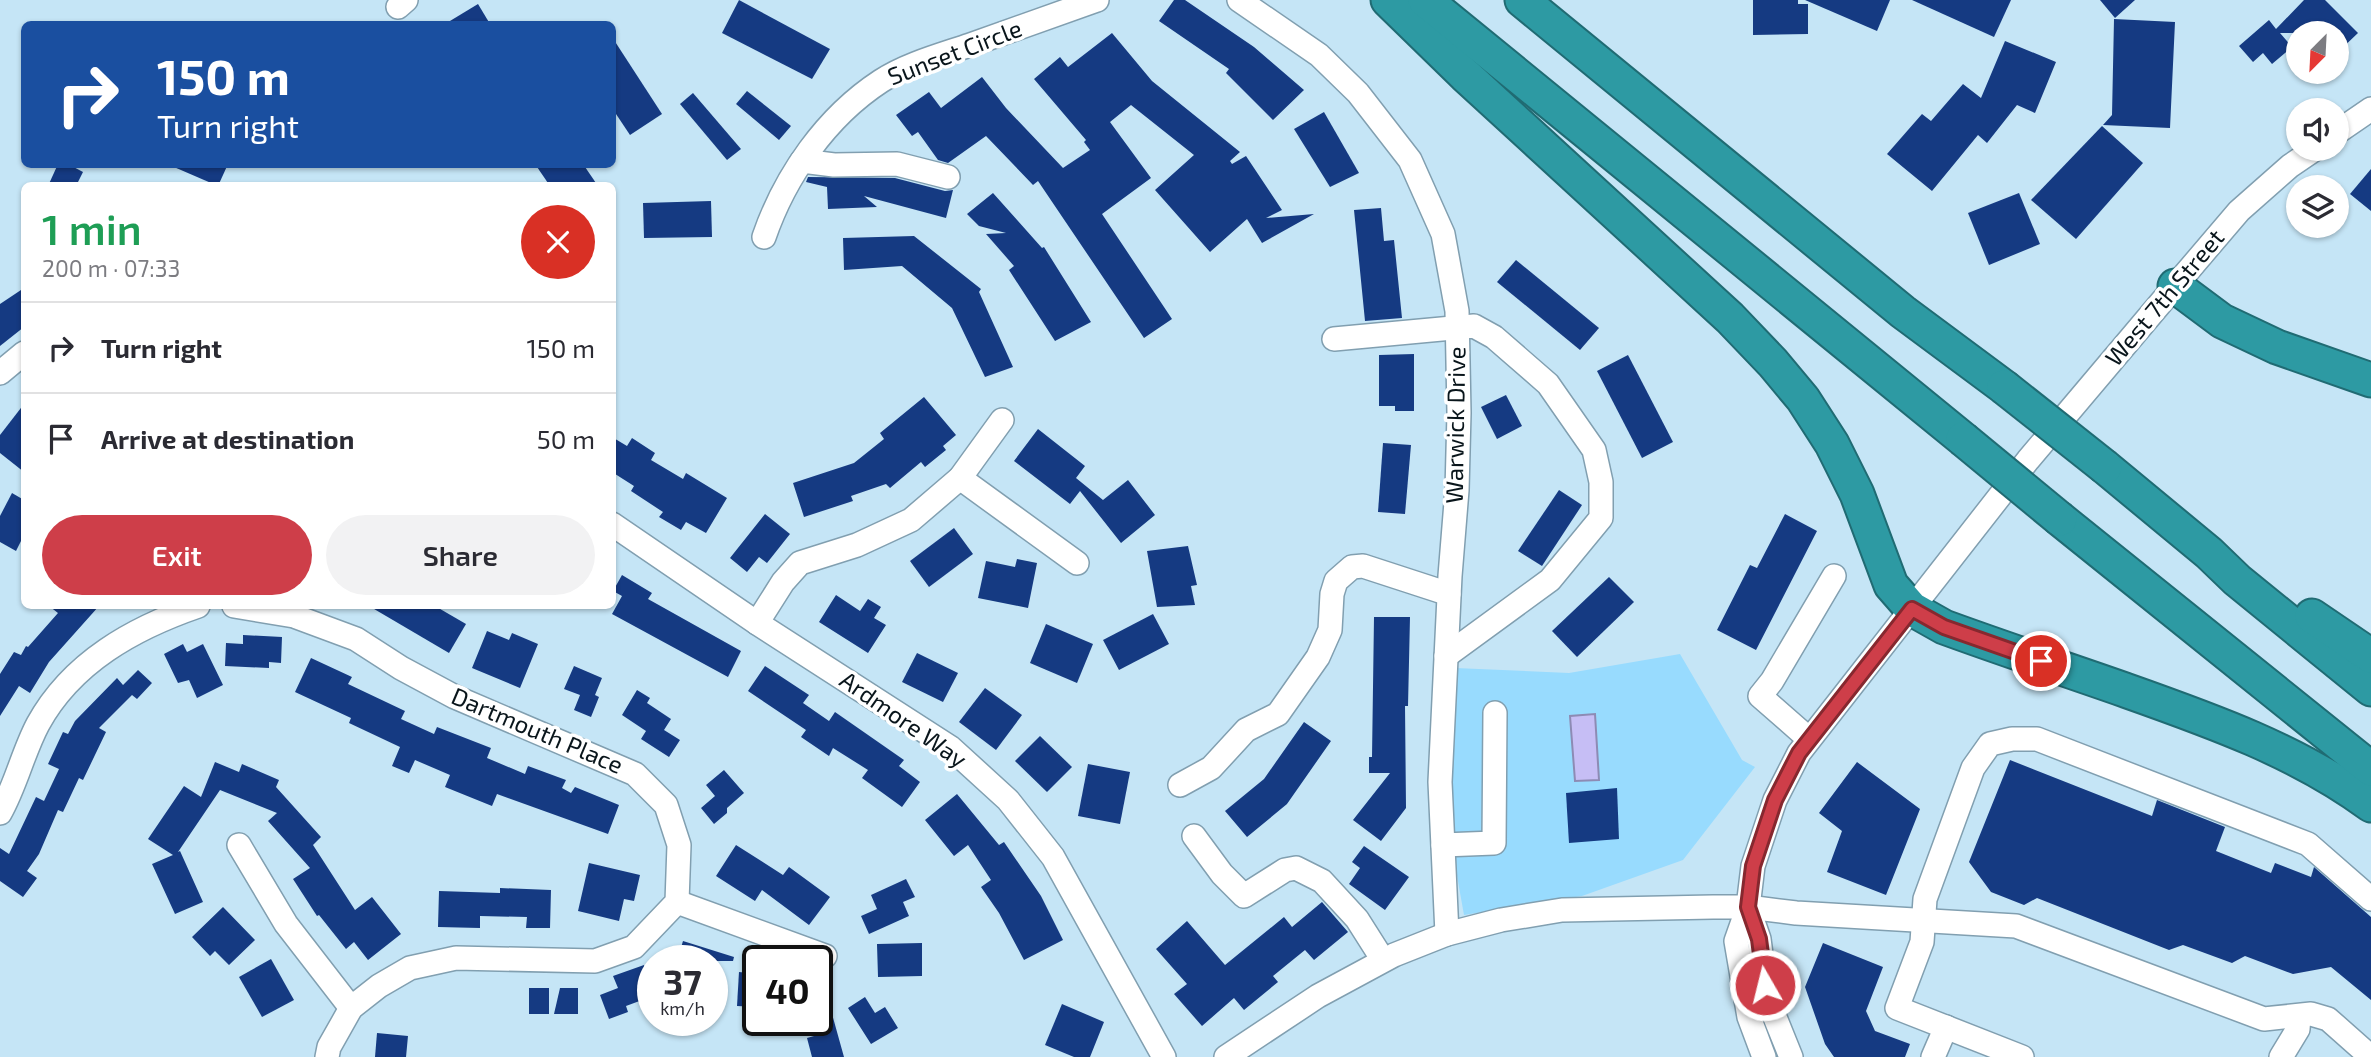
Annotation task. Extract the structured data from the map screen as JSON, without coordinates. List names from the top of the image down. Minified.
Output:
{"streets":{"street":["Sunset Circle","West 7th Street","Warwick Drive","Ardmore Way","Dartmouth Place"]},"north":"bottom left","page":{"turn":["150 m","Turn right"],"heading":["1 min","200 m · 07:33"],"list":[{"name":"Turn right","value":"150 m"},{"name":"Arrive at destination","value":"50 m"}],"buttons":["Exit","Share"],"speed":"37 km/h","limit":"40"}}
